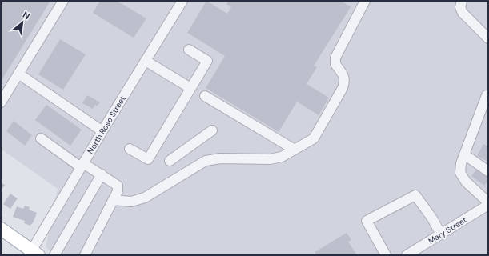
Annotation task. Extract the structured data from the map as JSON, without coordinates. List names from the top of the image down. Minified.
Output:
{"streets":{"street":["North Rose Street","Mary Street"]},"north":"top right"}
